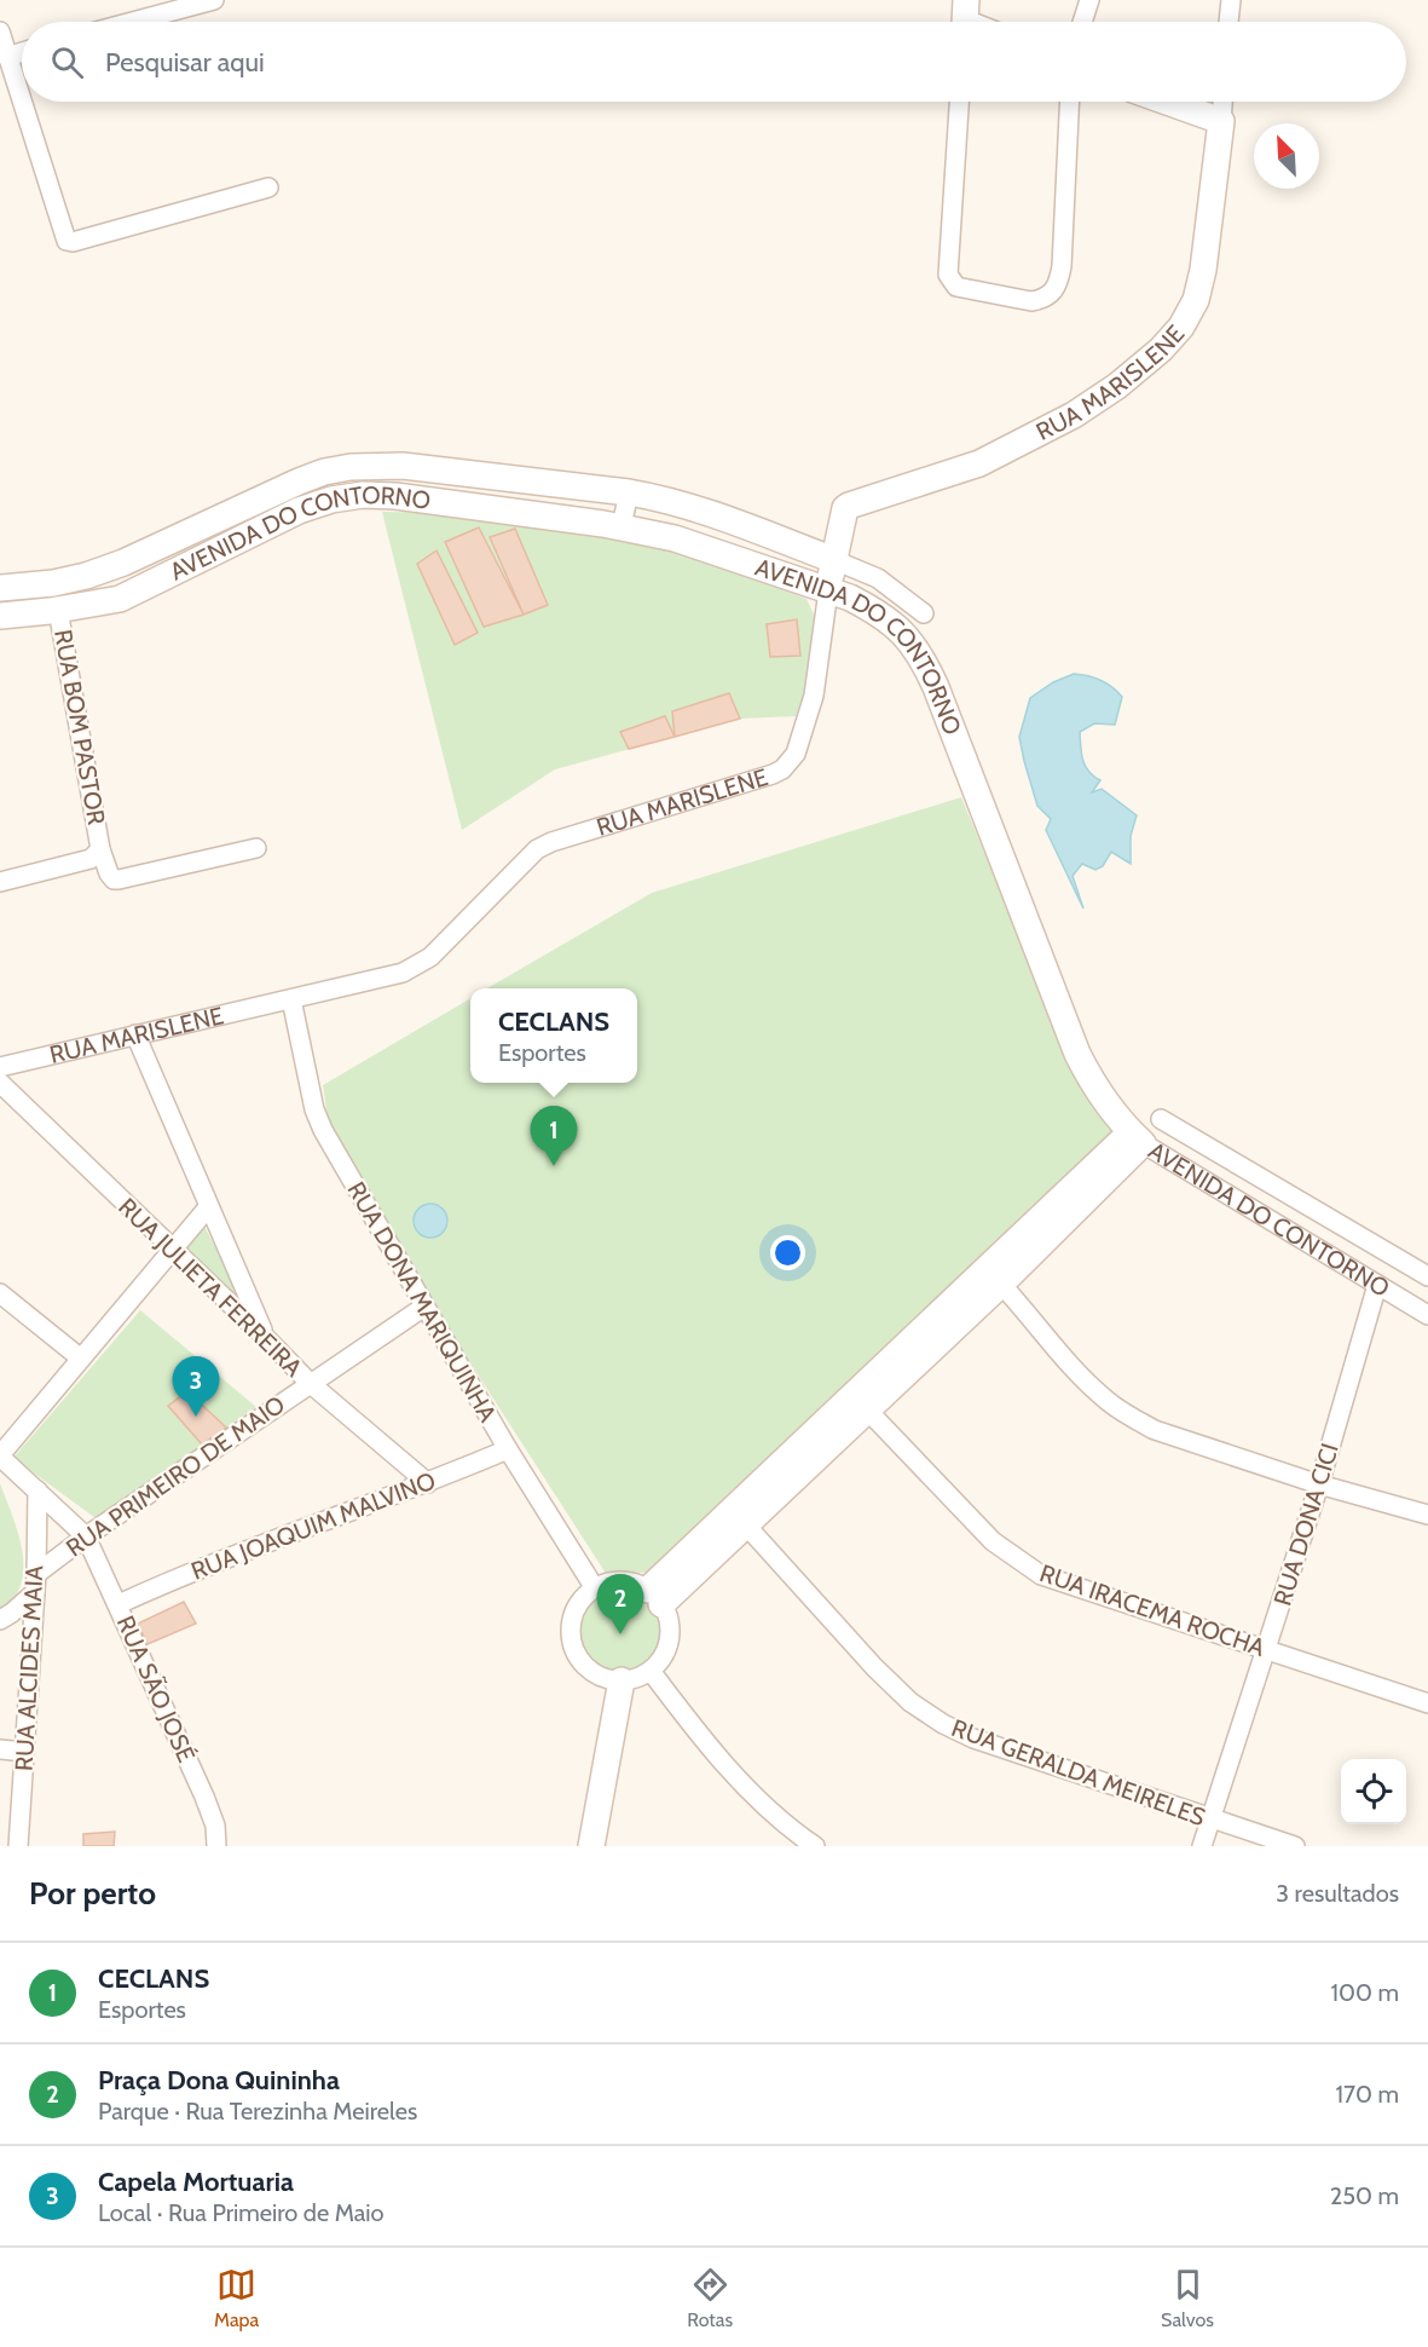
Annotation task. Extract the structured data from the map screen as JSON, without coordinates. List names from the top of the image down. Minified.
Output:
{"streets":{"street":["RUA MARISLENE","AVENIDA DO CONTORNO","RUA BOM PASTOR","RUA JULIETA FERREIRA","RUA DONA MARIQUINHA","RUA PRIMEIRO DE MAIO","RUA DONA CICI","RUA JOAQUIM MALVINO","RUA IRACEMA ROCHA","RUA ALCIDES MAIA","RUA SÃO JOSÉ","RUA GERALDA MEIRELES"]},"crossings":[["RUA MARISLENE","AVENIDA DO CONTORNO"],["RUA MARISLENE","RUA DONA MARIQUINHA"],["AVENIDA DO CONTORNO","RUA BOM PASTOR"],["AVENIDA DO CONTORNO","RUA DONA CICI"],["RUA JULIETA FERREIRA","RUA PRIMEIRO DE MAIO"],["RUA JULIETA FERREIRA","RUA JOAQUIM MALVINO"],["RUA DONA MARIQUINHA","RUA PRIMEIRO DE MAIO"],["RUA DONA MARIQUINHA","RUA JOAQUIM MALVINO"],["RUA PRIMEIRO DE MAIO","RUA ALCIDES MAIA"],["RUA PRIMEIRO DE MAIO","RUA SÃO JOSÉ"],["RUA DONA CICI","RUA IRACEMA ROCHA"],["RUA DONA CICI","RUA GERALDA MEIRELES"],["RUA JOAQUIM MALVINO","RUA SÃO JOSÉ"]],"north":"top left","page":{"search":"Pesquisar aqui","popup":["CECLANS","Esportes"],"pins":["1","3","2"],"heading":["Por perto","3 resultados"],"list":[{"mark":"1","name":"CECLANS","note":"Esportes","value":"100 m"},{"mark":"2","name":"Praça Dona Quininha","note":"Parque · Rua Terezinha Meireles","value":"170 m"},{"mark":"3","name":"Capela Mortuaria","note":"Local · Rua Primeiro de Maio","value":"250 m"}],"nav":["Mapa","Rotas","Salvos"]}}
